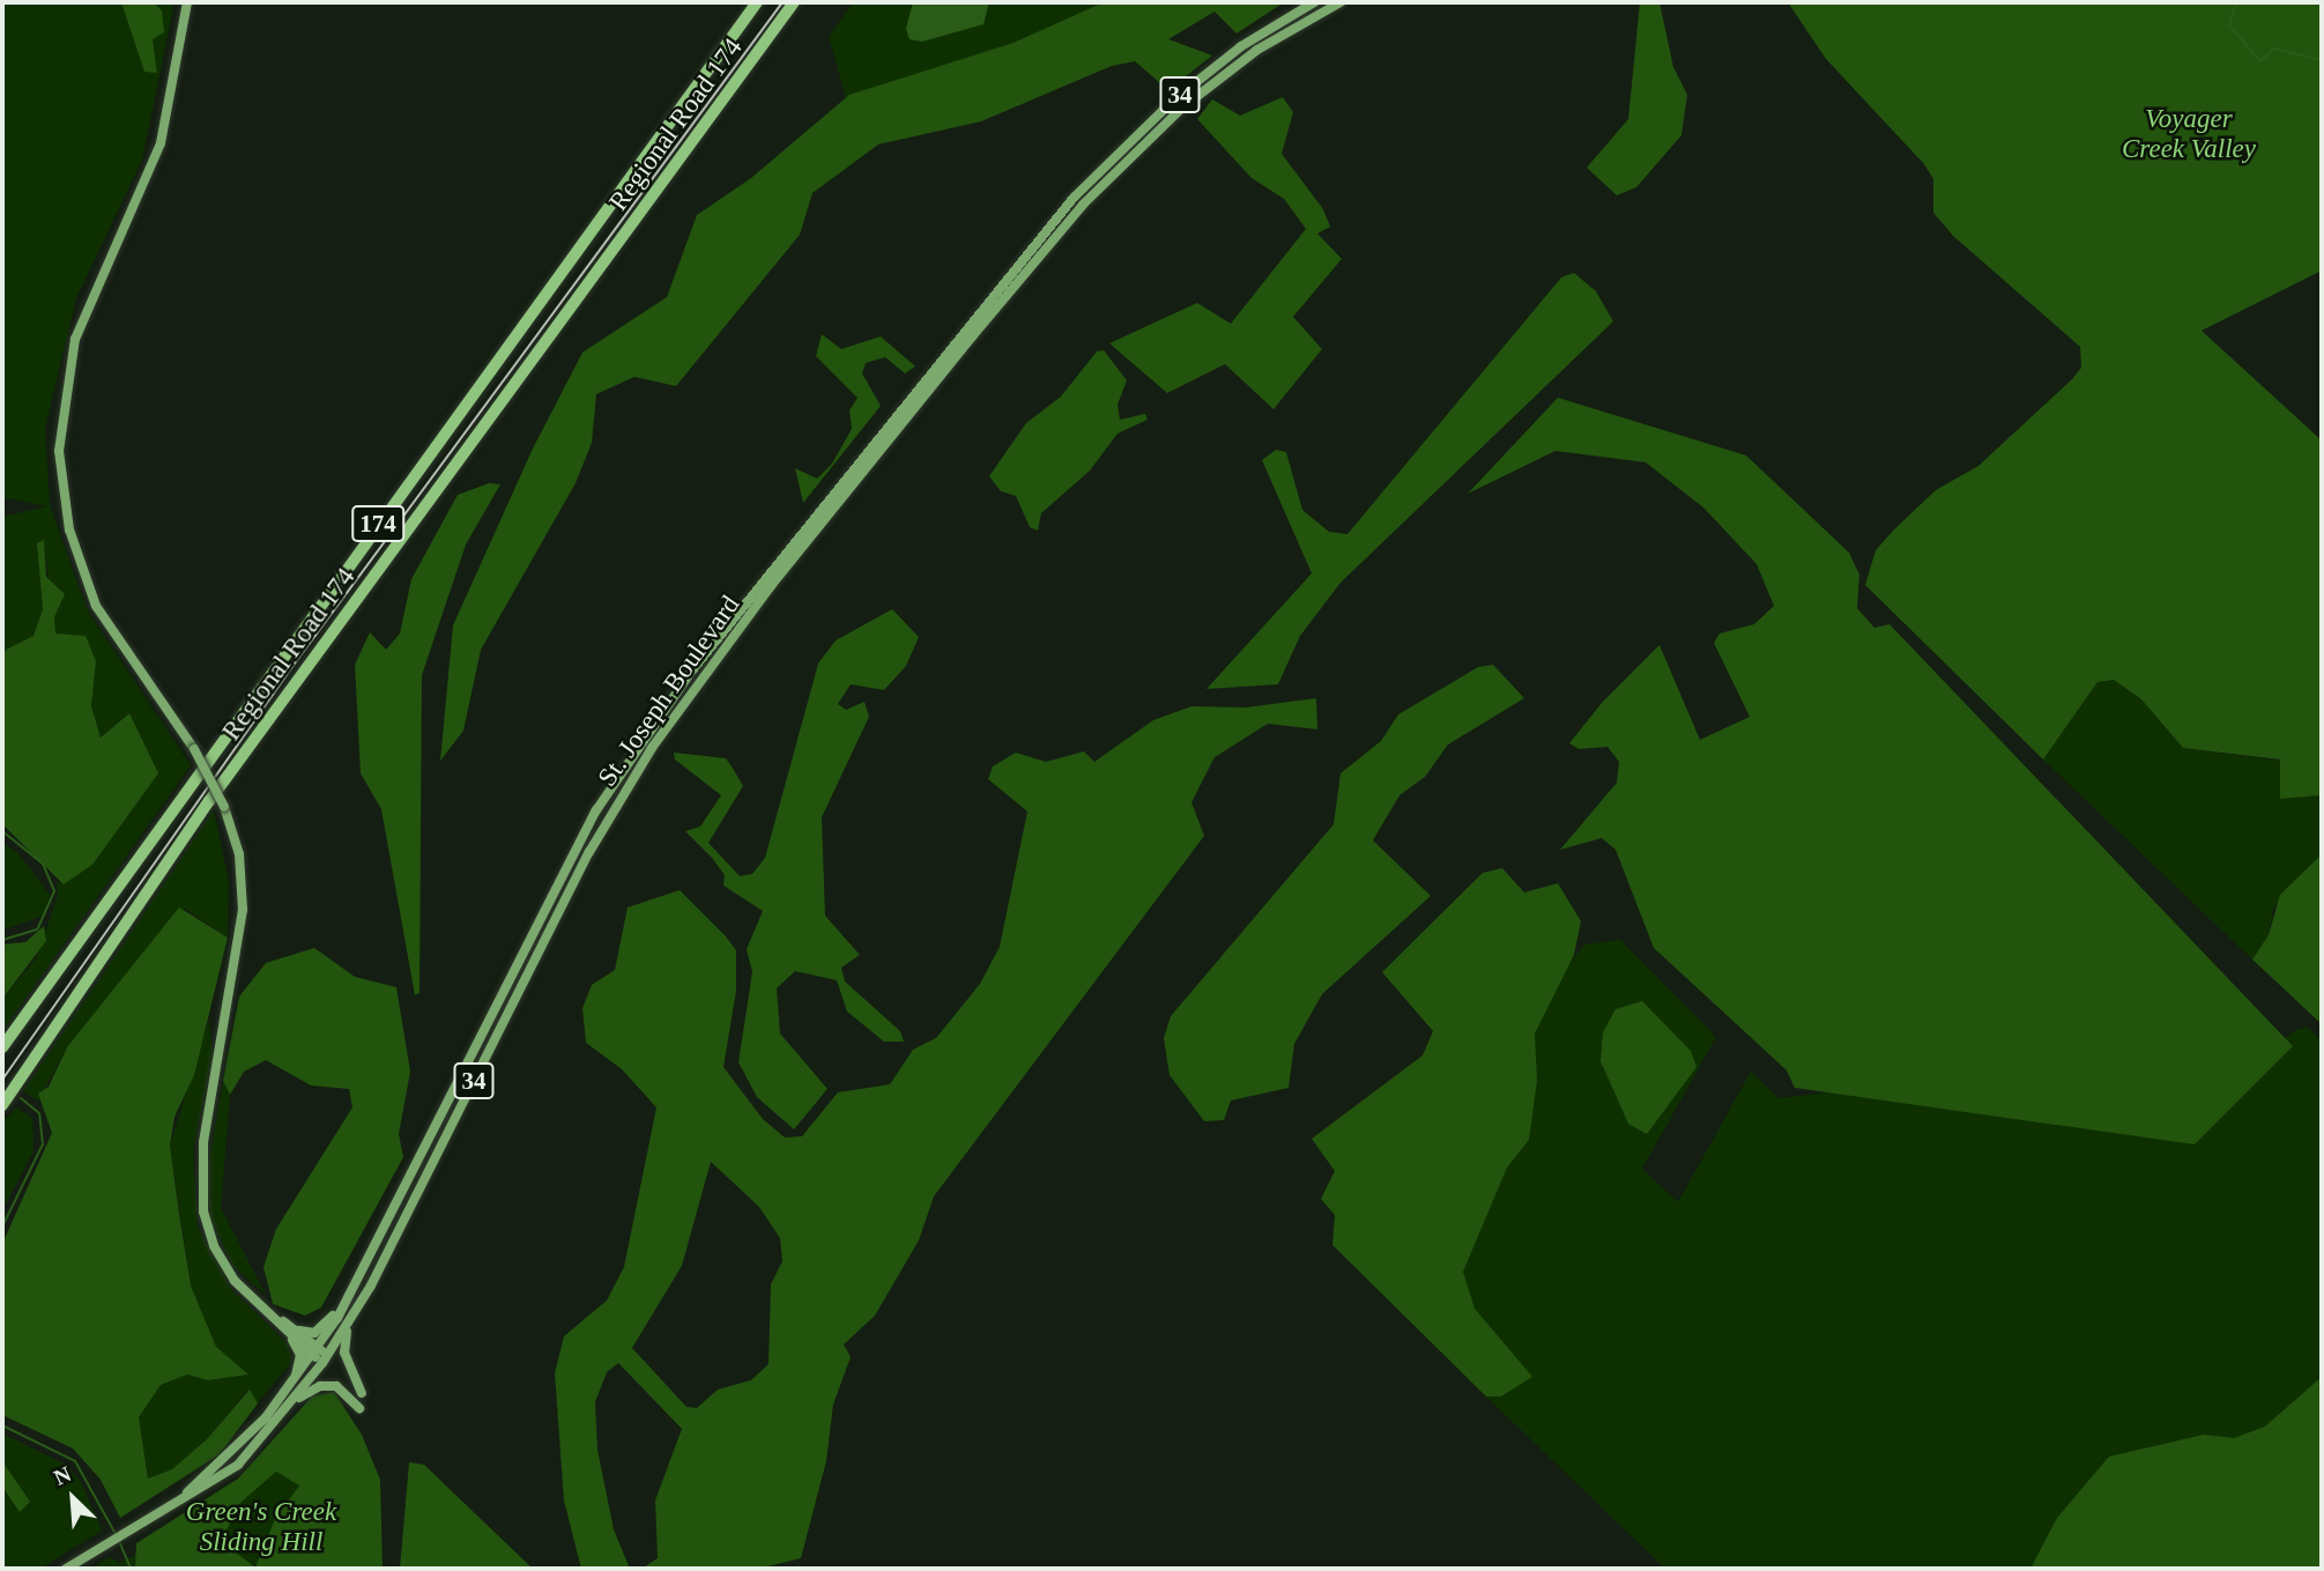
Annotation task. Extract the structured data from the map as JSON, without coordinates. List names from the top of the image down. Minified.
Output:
{"streets":{"highway":["Regional Road 174","174"],"main road":["34","St. Joseph Boulevard"]},"parks":["Voyager Creek Valley","Green's Creek Sliding Hill"],"north":"top left"}
